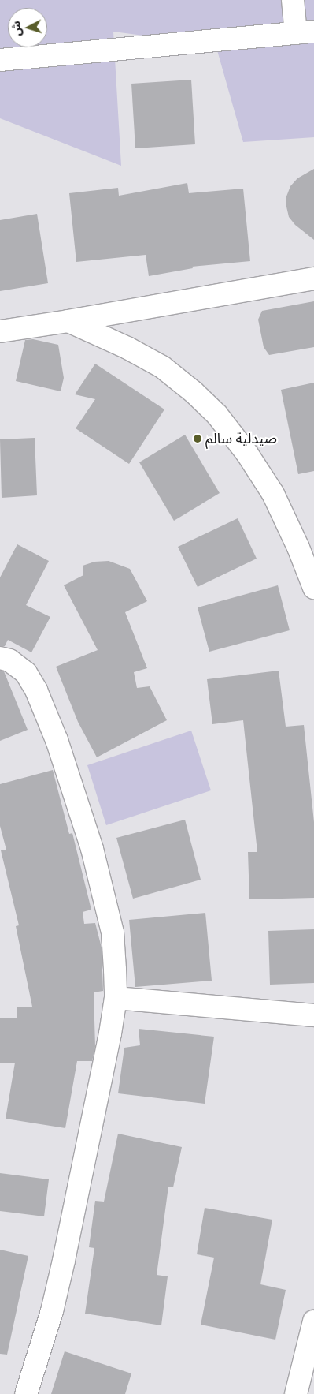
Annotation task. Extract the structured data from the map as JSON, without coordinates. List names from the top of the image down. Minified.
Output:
{"places":["صيدلية سالم"],"north":"left"}
